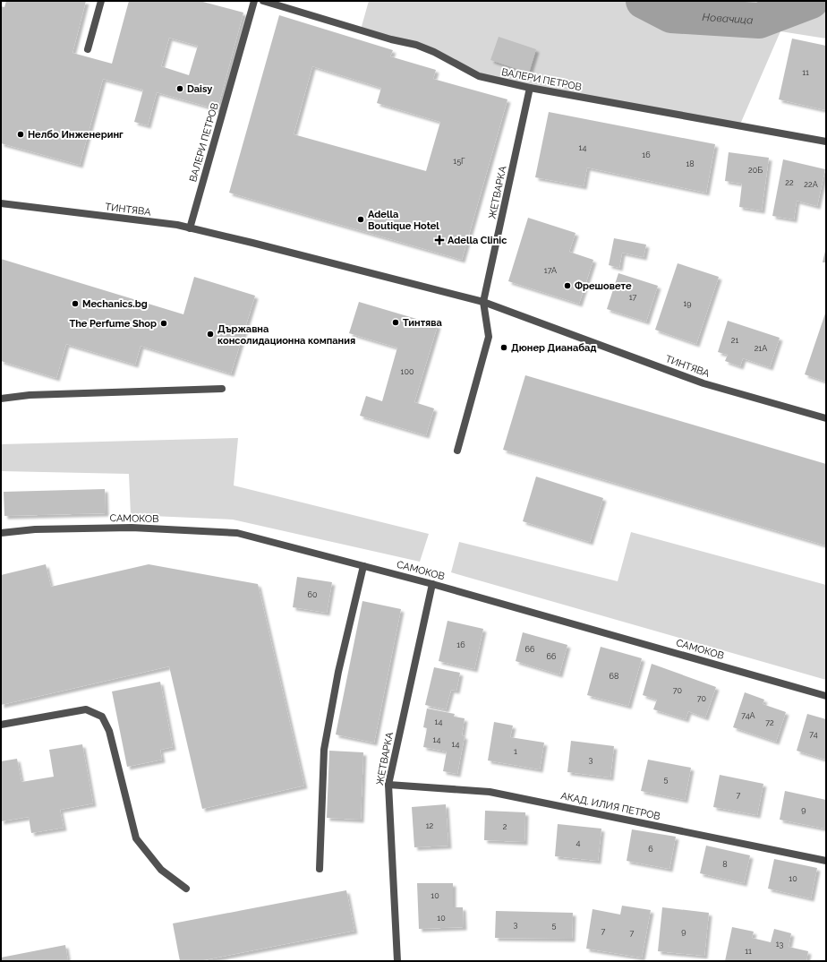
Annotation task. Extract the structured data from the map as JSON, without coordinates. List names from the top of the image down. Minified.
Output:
{"streets":{"street":["ВАЛЕРИ ПЕТРОВ","ЖЕТВАРКА","ТИНТЯВА","САМОКОВ","АКАД. ИЛИЯ ПЕТРОВ"]},"crossings":[["ВАЛЕРИ ПЕТРОВ","ЖЕТВАРКА"],["ВАЛЕРИ ПЕТРОВ","ТИНТЯВА"],["ЖЕТВАРКА","ТИНТЯВА"],["ЖЕТВАРКА","САМОКОВ"],["ЖЕТВАРКА","АКАД. ИЛИЯ ПЕТРОВ"]],"water":["Новачица"],"places":{"other":["Daisy","Нелбо Инженеринг","Adella Boutique Hotel","Фрешовете","Mechanics.bg","Тинтява","The Perfume Shop","Държавна консолидационна компания","Дюнер Дианабад"],"health":["Adella Clinic"]},"house_numbers":["11","14","16","15Г","18","20Б","22","22А","17А","17","19","21","21А","100","60","16","66","66","68","70","70","74А","14","72","74","14","14","1","3","5","7","9","12","2","4","6","8","10","10","10","3","5","7","9","7","13","11"]}
